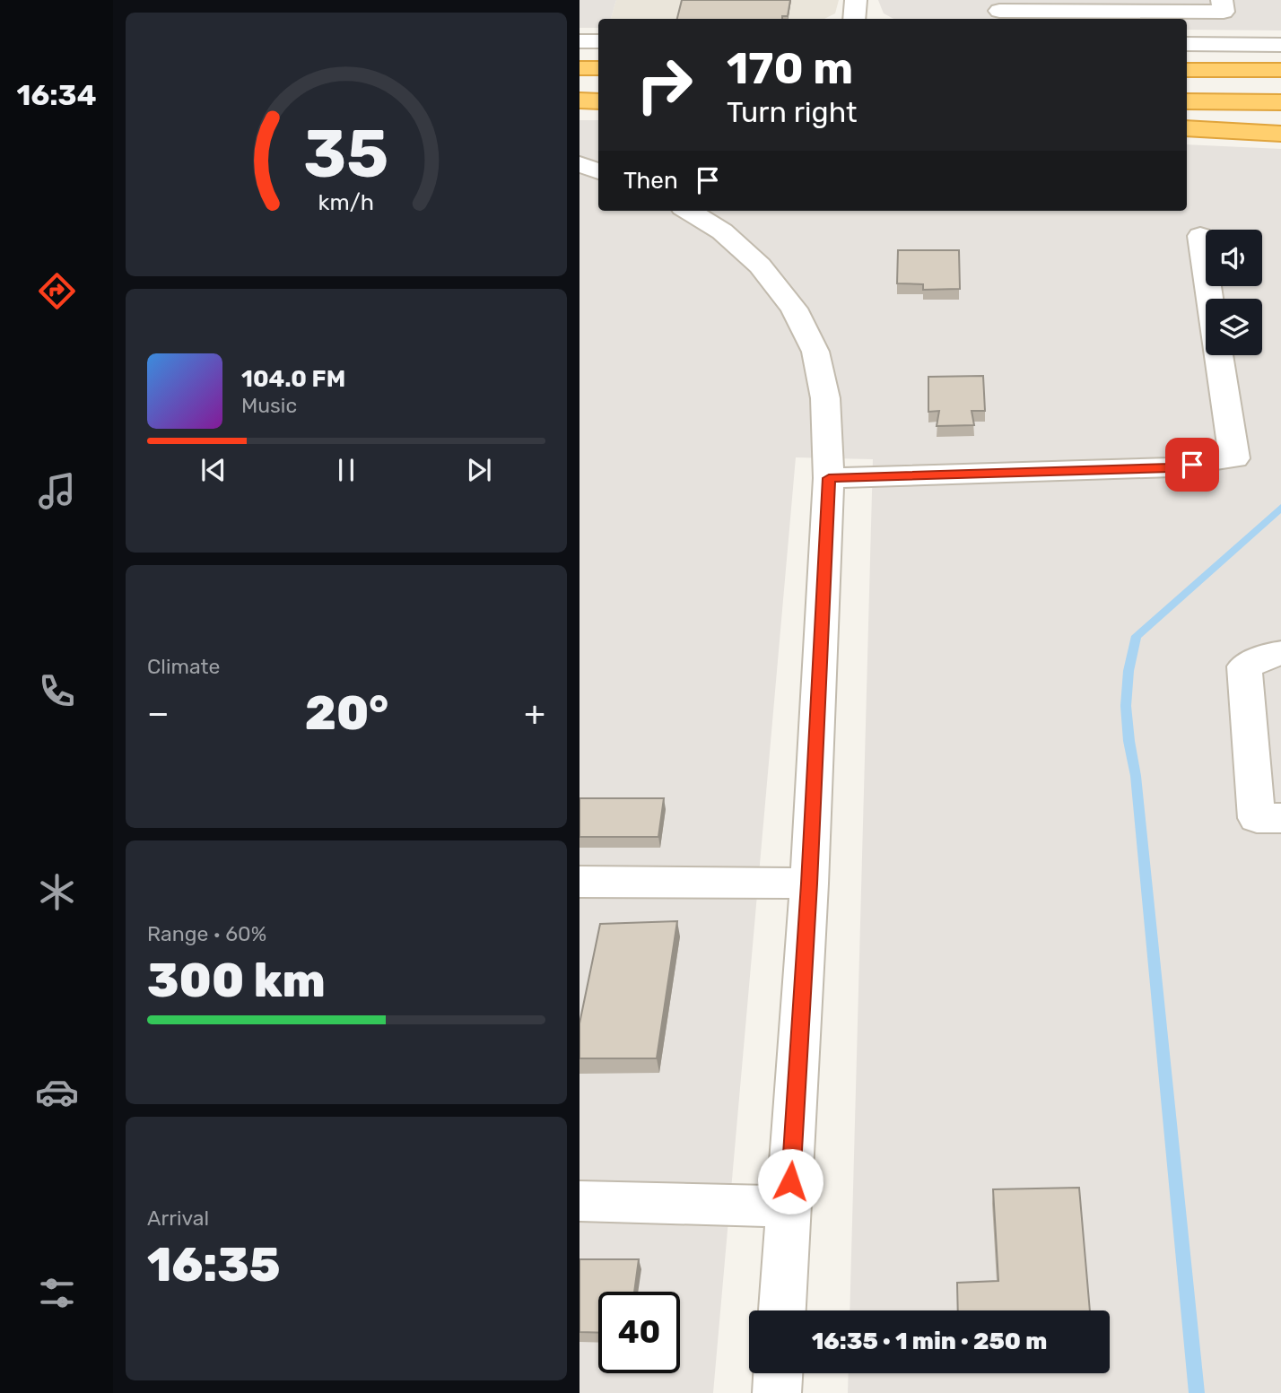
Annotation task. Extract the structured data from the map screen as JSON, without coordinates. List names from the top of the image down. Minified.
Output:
{"page":{"tabs":"16:34","turn":["170 m","Turn right"],"then":"Then","song":["104.0 FM","Music"],"tile":["Climate",["Range · 60%","300 km"],["Arrival","16:35"]],"heat":["−","20°","+"],"limit":"40","trip":"16:35 · 1 min · 250 m","gauge":["35","km/h"]}}
